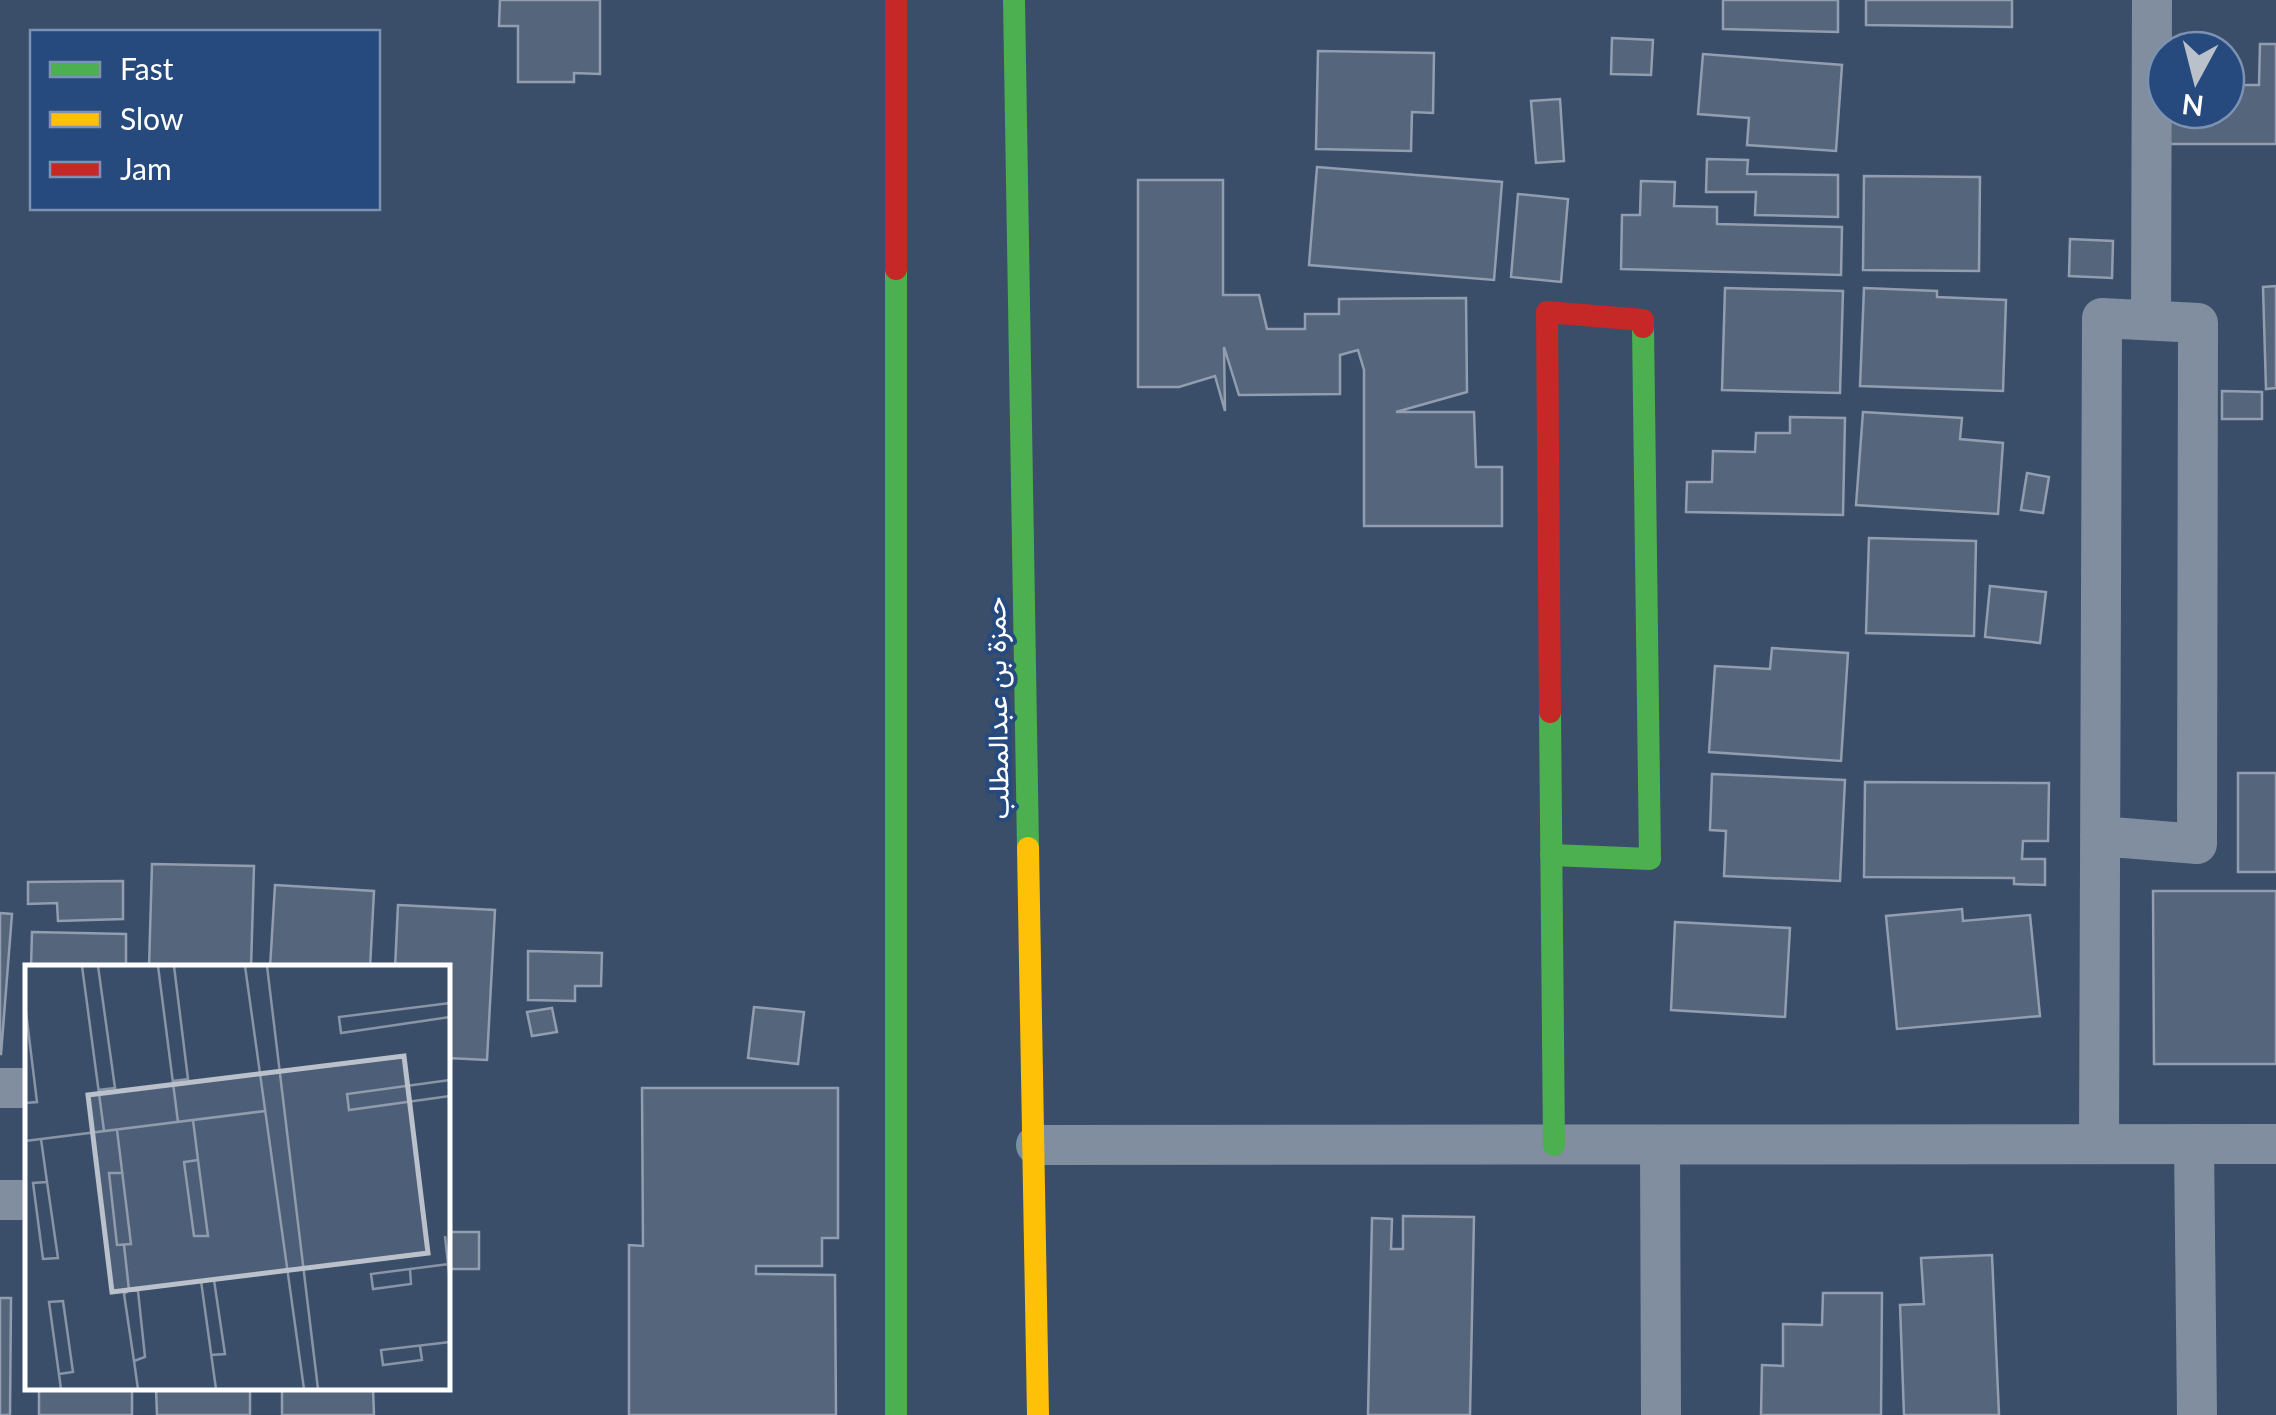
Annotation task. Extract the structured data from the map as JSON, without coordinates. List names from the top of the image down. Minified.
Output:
{"streets":{"street":["حمزة بن عبدالمطلب"]},"legend":["Fast","Slow","Jam"],"north":"bottom"}
